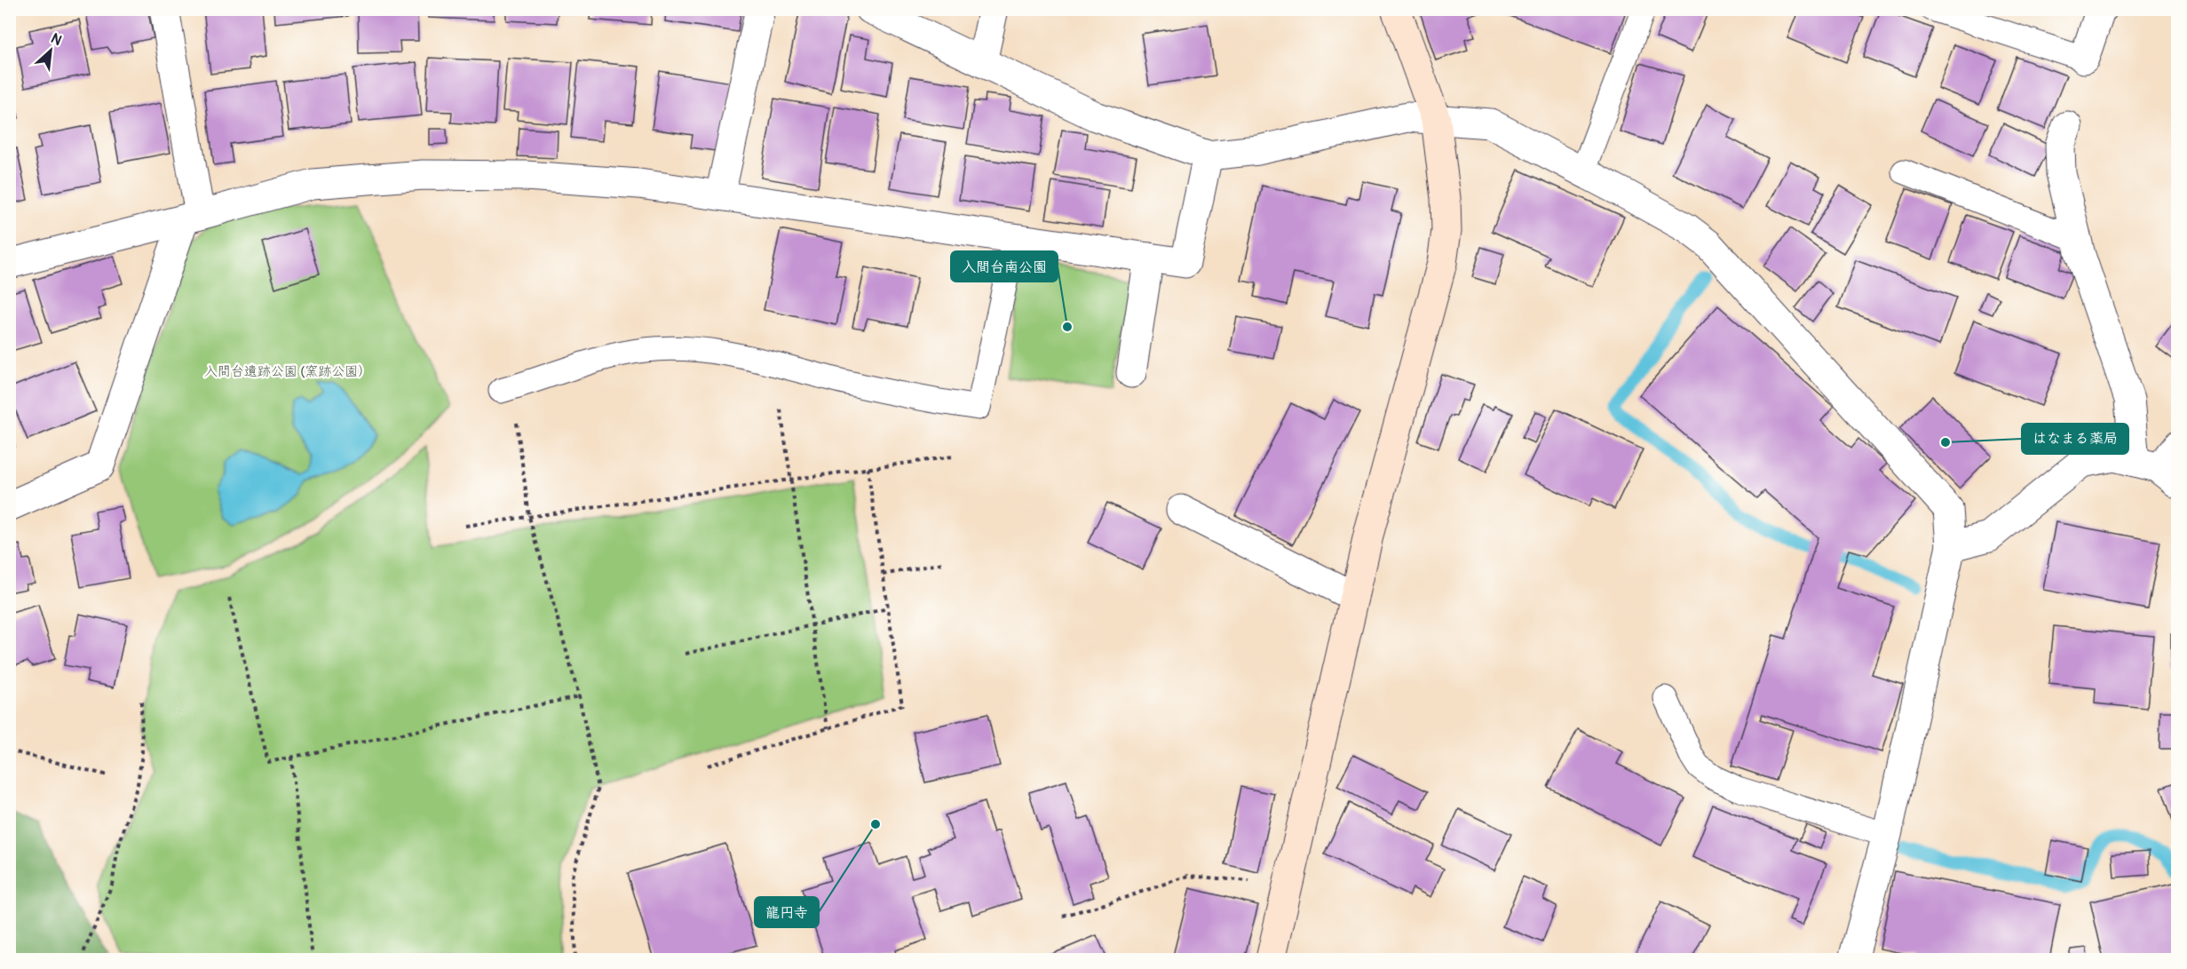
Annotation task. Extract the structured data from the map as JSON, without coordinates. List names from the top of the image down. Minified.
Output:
{"parks":["入間台遺跡公園 (窯跡公園）"],"places":["入間台南公園","はなまる薬局","龍円寺"],"north":"top right"}
